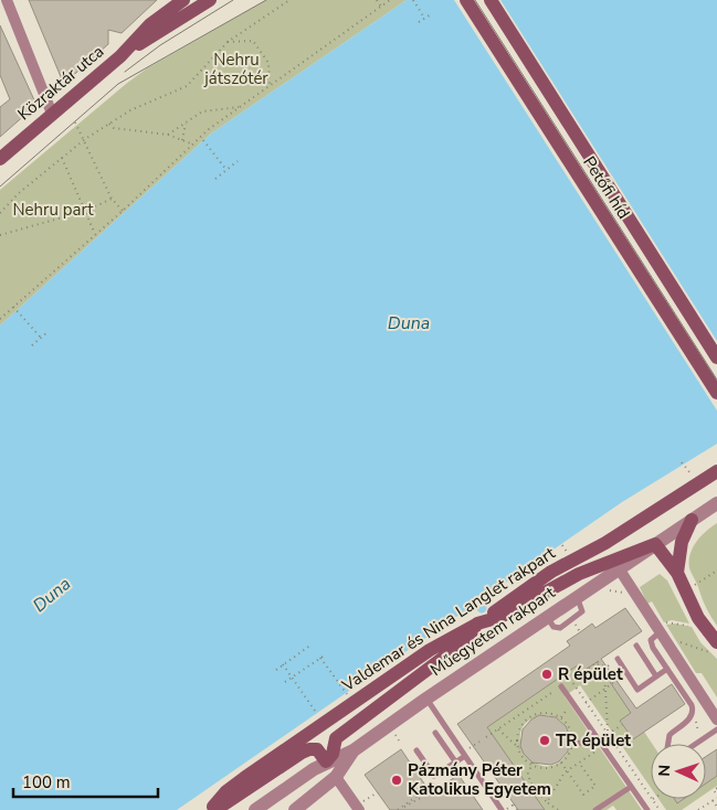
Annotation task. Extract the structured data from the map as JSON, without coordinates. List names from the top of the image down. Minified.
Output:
{"streets":{"main road":["Közraktár utca","Petőfi híd","Valdemar és Nina Langlet rakpart"],"street":["Műegyetem rakpart"]},"water":["Duna"],"parks":["Nehru játszótér","Nehru part"],"places":["R épület","TR épület","Pázmány Péter Katolikus Egyetem"],"scale_bar":"100 m","north":"left"}
